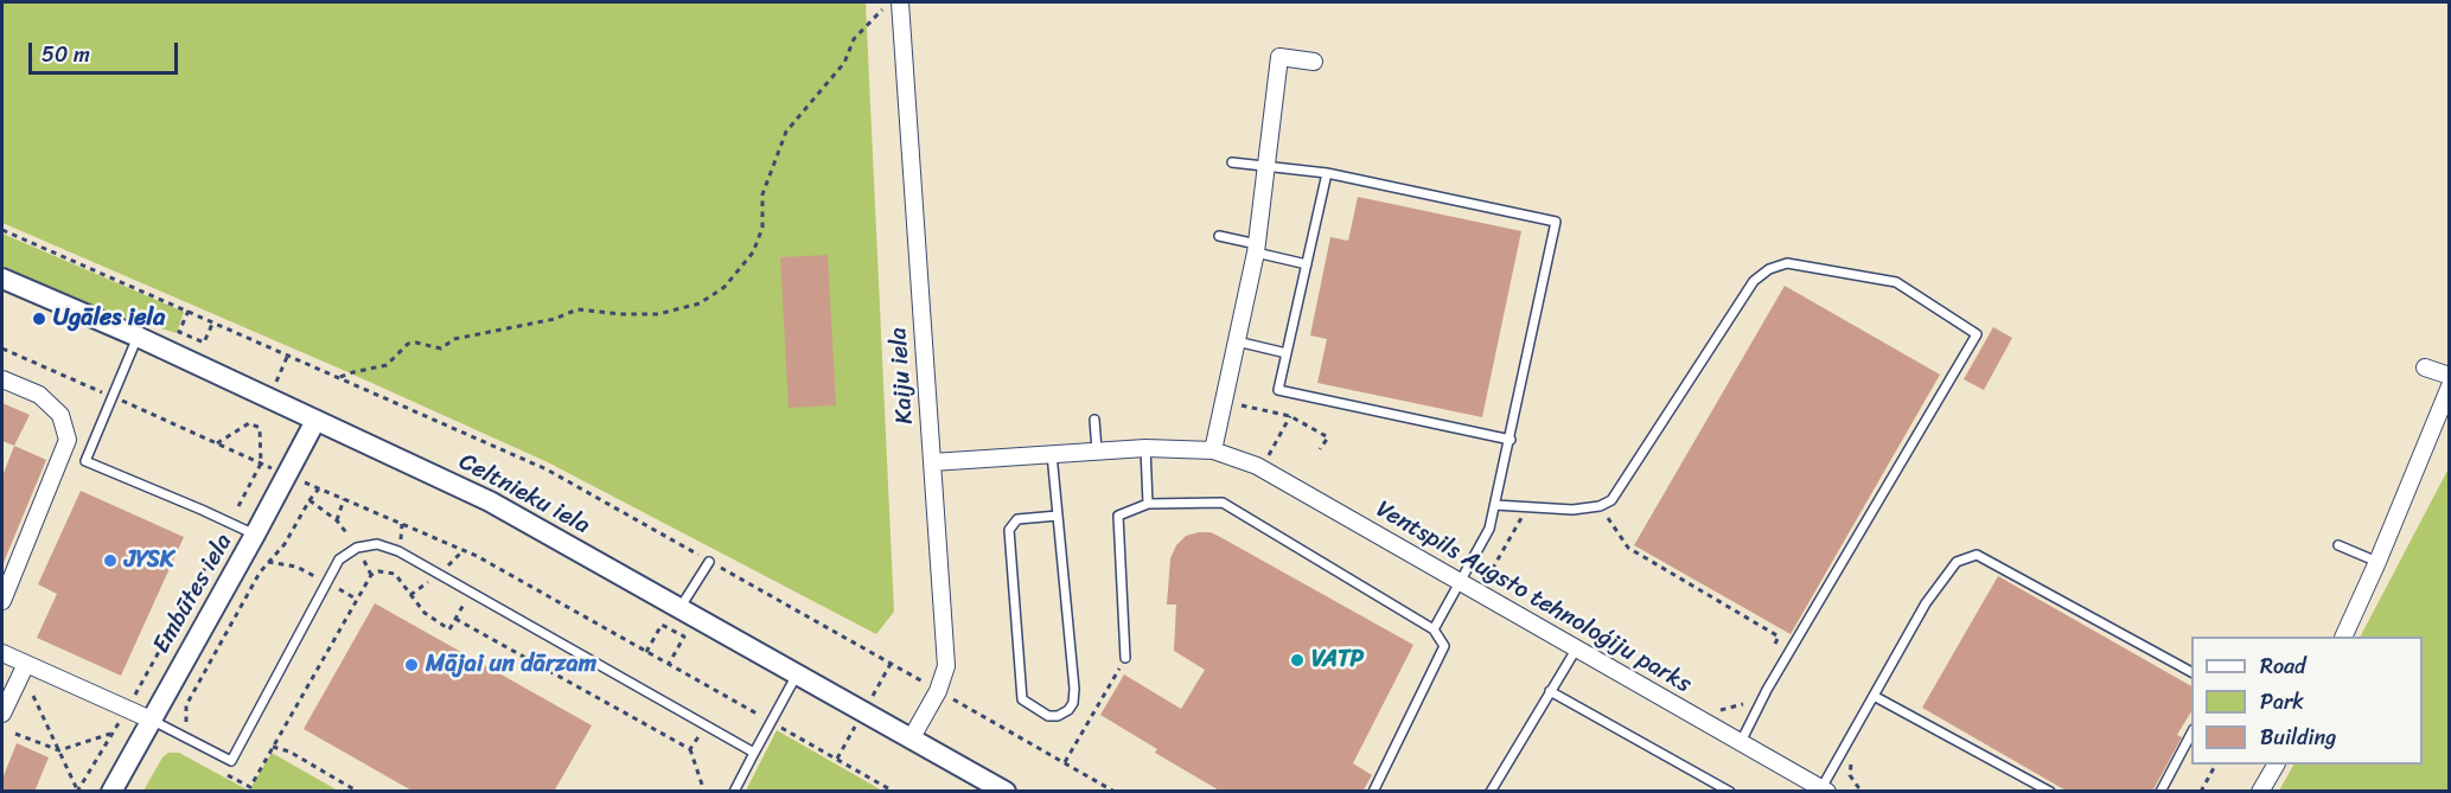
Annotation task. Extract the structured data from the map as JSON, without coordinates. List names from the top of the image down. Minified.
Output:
{"streets":{"street":["Kaiju iela","Celtnieku iela","Embūtes iela","Ventspils Augsto tehnoloģiju parks"]},"crossings":[["Kaiju iela","Celtnieku iela"],["Kaiju iela","Ventspils Augsto tehnoloģiju parks"],["Celtnieku iela","Embūtes iela"]],"places":["Ugāles iela","JYSK","VATP","Mājai un dārzam"],"legend":["Road","Park","Building"],"scale_bar":"50 m"}
